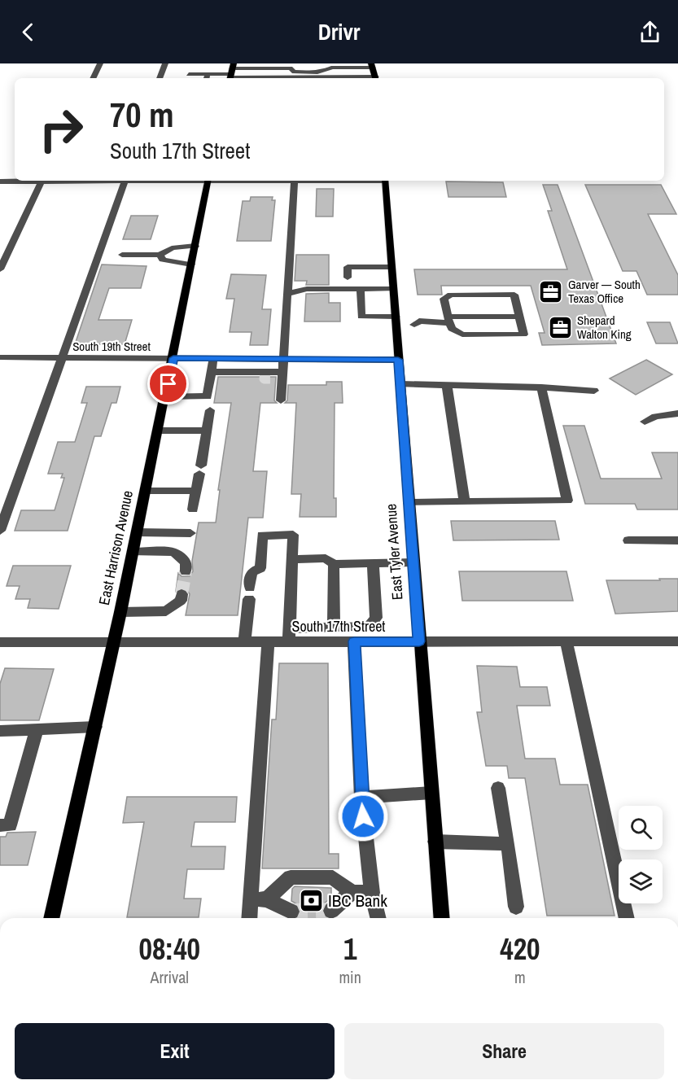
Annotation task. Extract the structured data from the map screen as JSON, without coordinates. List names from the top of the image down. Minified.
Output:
{"streets":{"main road":["East Harrison Avenue","East Tyler Avenue"],"street":["South 19th Street","South 17th Street"]},"crossings":[["South 19th Street","East Harrison Avenue"],["South 19th Street","East Tyler Avenue"],["East Harrison Avenue","South 17th Street"],["East Tyler Avenue","South 17th Street"]],"places":{"office":["Garver — South Texas Office","Shepard Walton King"],"bank":["IBC Bank"]},"page":{"header":"Drivr","turn":["70 m","South 17th Street"],"eta":["08:40","Arrival","1","min","420","m"],"buttons":["Exit","Share"]}}
